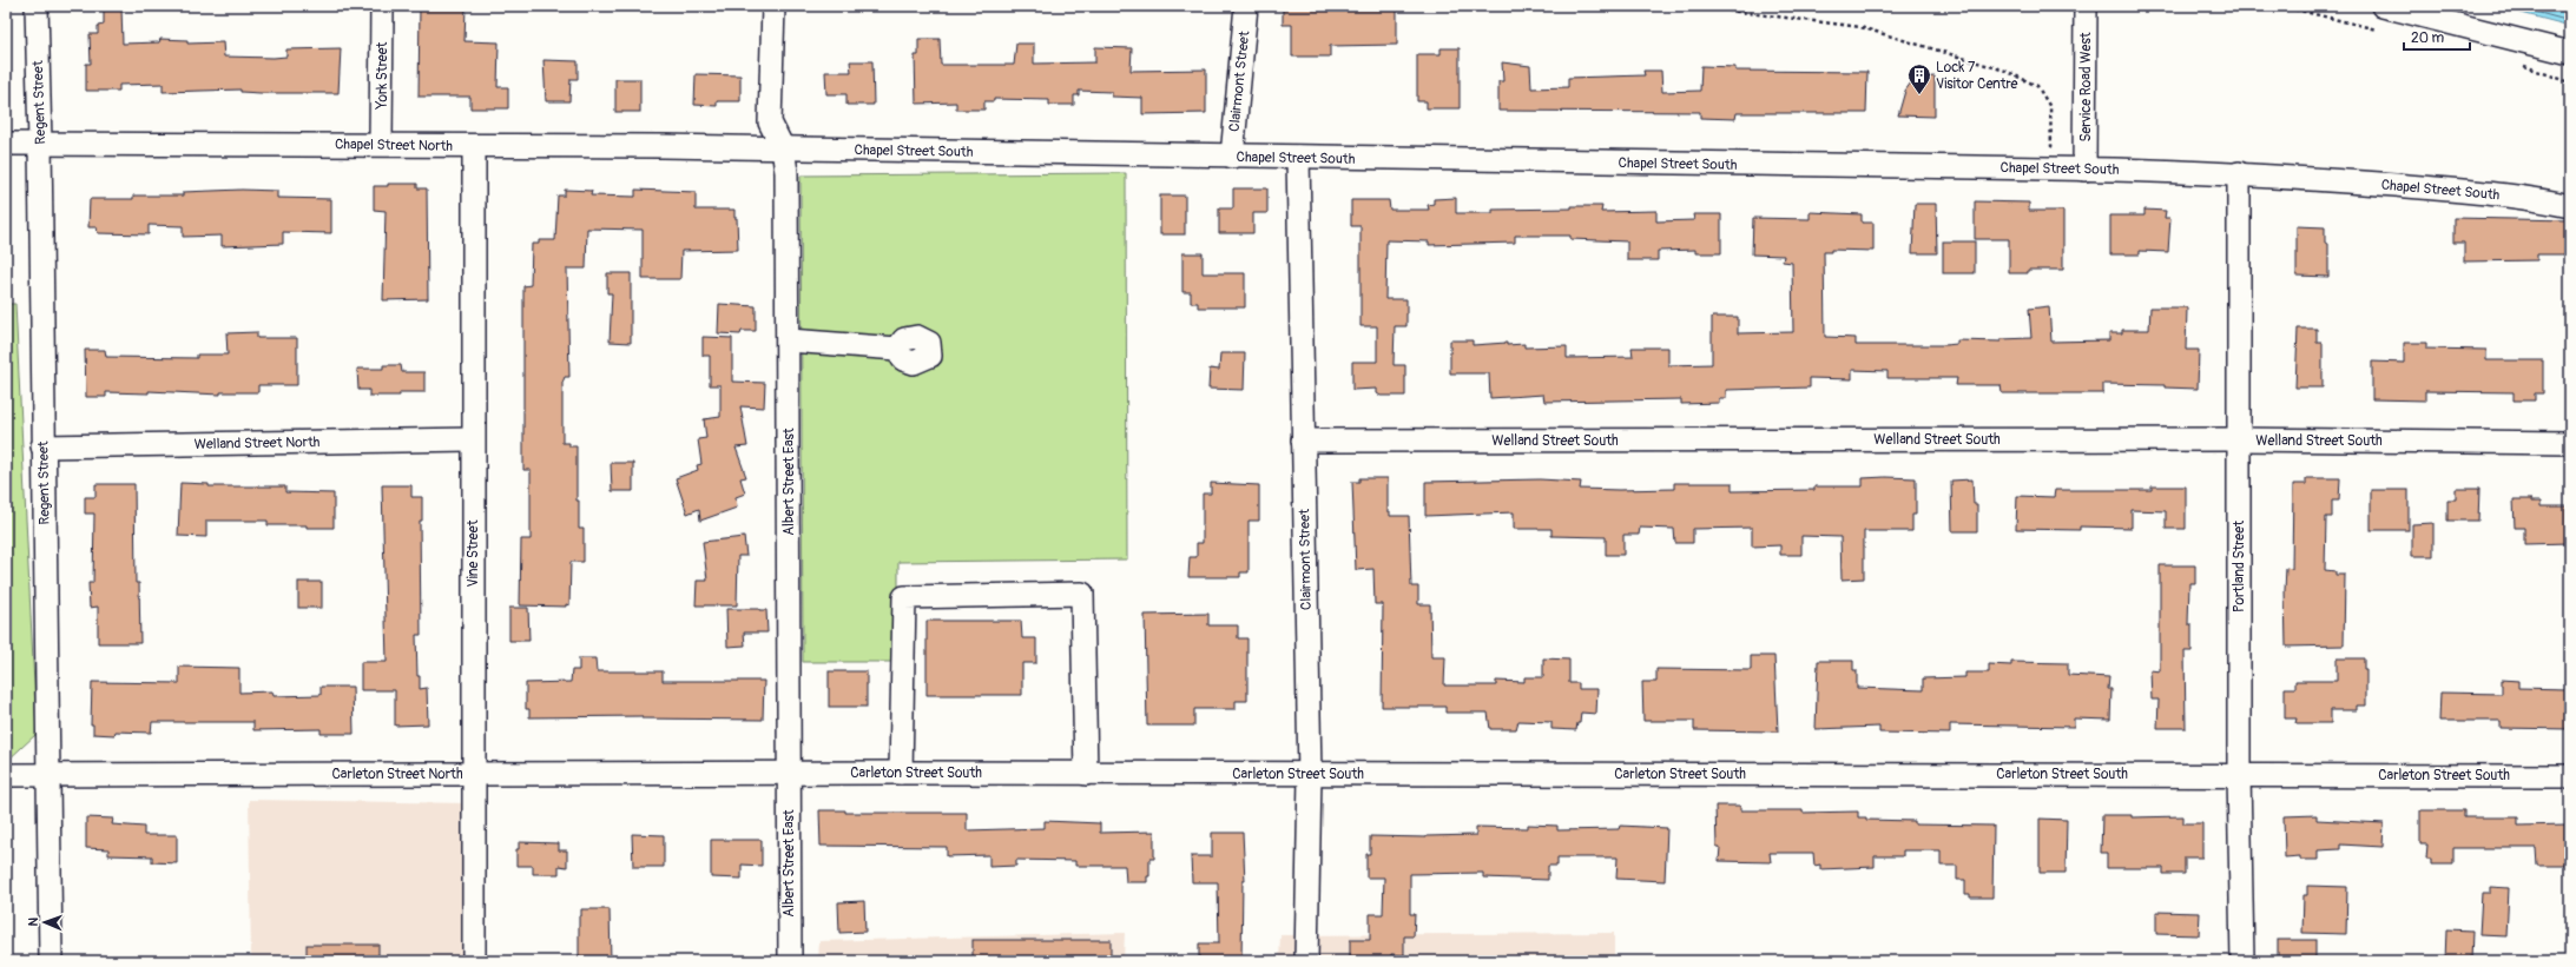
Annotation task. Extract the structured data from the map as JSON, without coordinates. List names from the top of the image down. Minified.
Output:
{"streets":{"street":["York Street","Clairmont Street","Service Road West","Regent Street","Chapel Street North","Chapel Street South","Welland Street South","Welland Street North","Albert Street East","Vine Street","Portland Street","Carleton Street South","Carleton Street North"]},"crossings":[["York Street","Chapel Street North"],["Clairmont Street","Chapel Street South"],["Clairmont Street","Welland Street South"],["Clairmont Street","Carleton Street South"],["Service Road West","Chapel Street South"],["Regent Street","Chapel Street North"],["Regent Street","Welland Street North"],["Regent Street","Carleton Street North"],["Chapel Street North","Chapel Street South"],["Chapel Street North","Albert Street East"],["Chapel Street North","Vine Street"],["Chapel Street South","Albert Street East"],["Chapel Street South","Portland Street"],["Welland Street South","Portland Street"],["Welland Street North","Vine Street"],["Albert Street East","Carleton Street South"],["Albert Street East","Carleton Street North"],["Vine Street","Carleton Street North"],["Portland Street","Carleton Street South"],["Carleton Street South","Carleton Street North"]],"places":{"building":["Lock 7 Visitor Centre"]},"scale_bar":"20 m","north":"left"}
